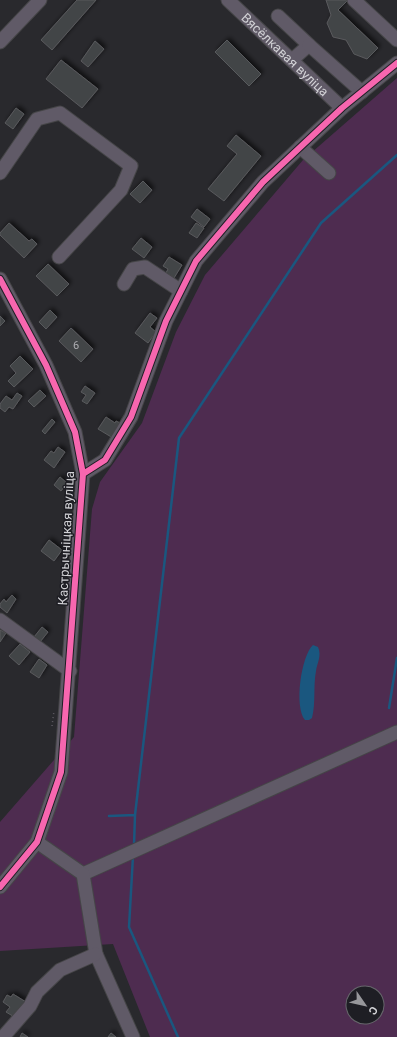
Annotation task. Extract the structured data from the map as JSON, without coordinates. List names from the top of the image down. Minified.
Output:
{"streets":{"street":["Вясёлкавая вуліца","Кастрычніцкая вуліца"]},"house_numbers":["6"],"north":"bottom right"}
